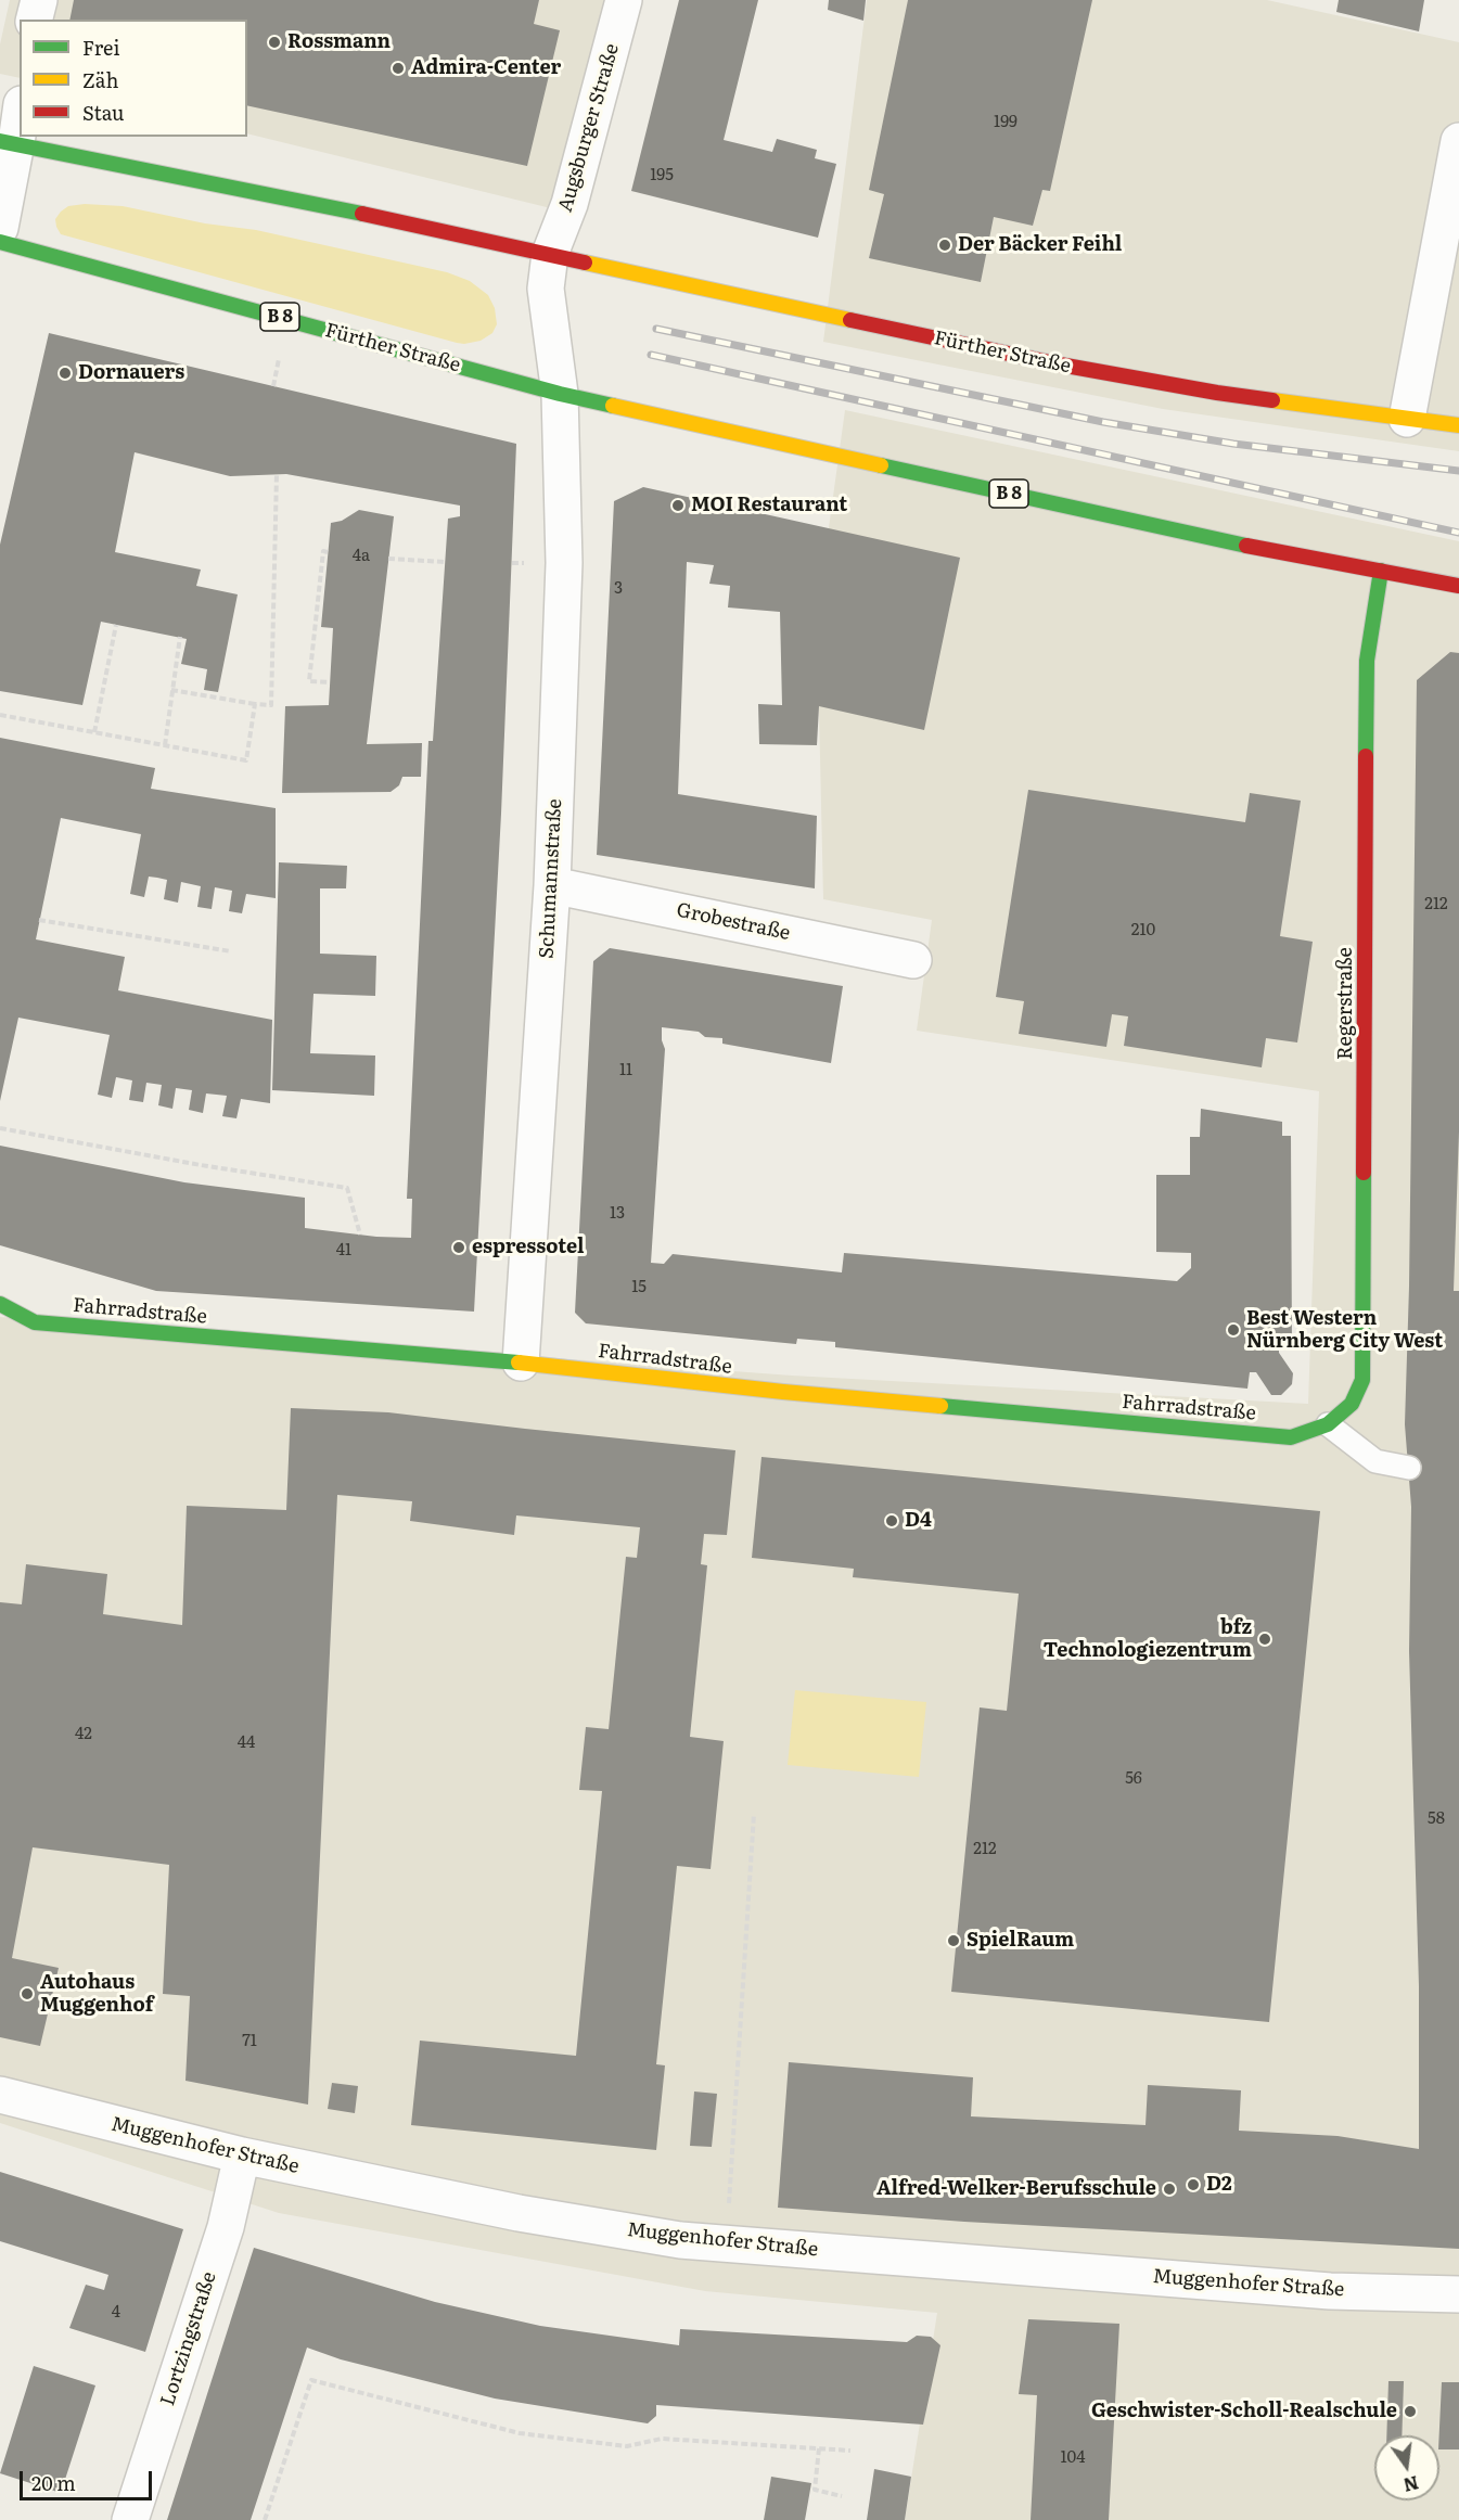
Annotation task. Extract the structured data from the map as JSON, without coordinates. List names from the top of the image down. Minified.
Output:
{"streets":{"main road":["B 8","Fürther Straße","Regerstraße","Fahrradstraße"],"street":["Augsburger Straße","Schumannstraße","Grobestraße","Muggenhofer Straße","Lortzingstraße"]},"crossings":[["Augsburger Straße","Fürther Straße"],["Fürther Straße","Schumannstraße"],["Fürther Straße","Regerstraße"],["Schumannstraße","Grobestraße"],["Schumannstraße","Fahrradstraße"],["Regerstraße","Fahrradstraße"],["Muggenhofer Straße","Lortzingstraße"]],"places":["Rossmann","Admira-Center","Der Bäcker Feihl","Dornauers","MOI Restaurant","espressotel","Best Western Nürnberg City West","D4","bfz Technologiezentrum","SpielRaum","Autohaus Muggenhof","D2","Alfred-Welker-Berufsschule","Geschwister-Scholl-Realschule"],"house_numbers":["199","195","4a","3","212","210","11","13","41","15","42","44","56","58","212","71","4","104"],"legend":["Frei","Zäh","Stau"],"scale_bar":"20 m","north":"bottom"}
